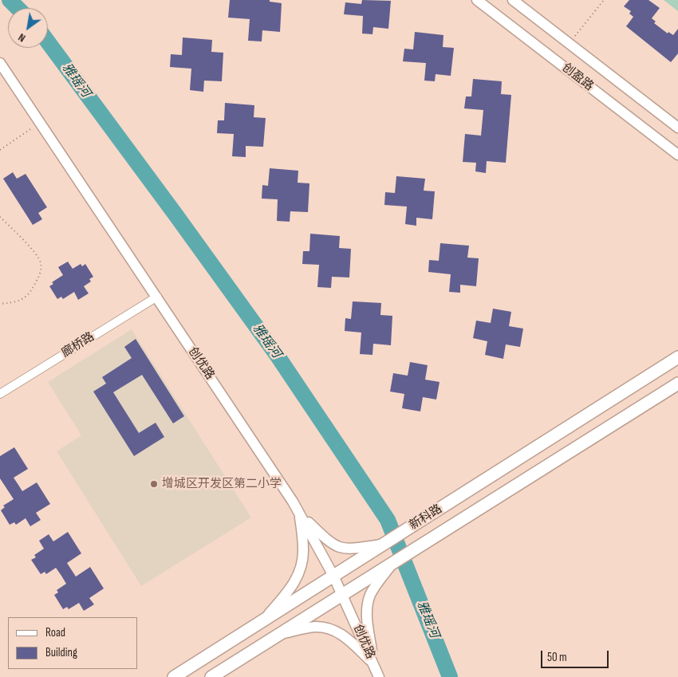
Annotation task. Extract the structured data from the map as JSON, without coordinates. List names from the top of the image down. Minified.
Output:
{"streets":{"main road":["新科路"],"street":["创盈路","廊桥路","创优路"]},"crossings":[["廊桥路","创优路"],["创优路","新科路"]],"water":["雅瑶河"],"places":["增城区开发区第二小学"],"legend":["Road","Building"],"scale_bar":"50 m","north":"bottom left"}
